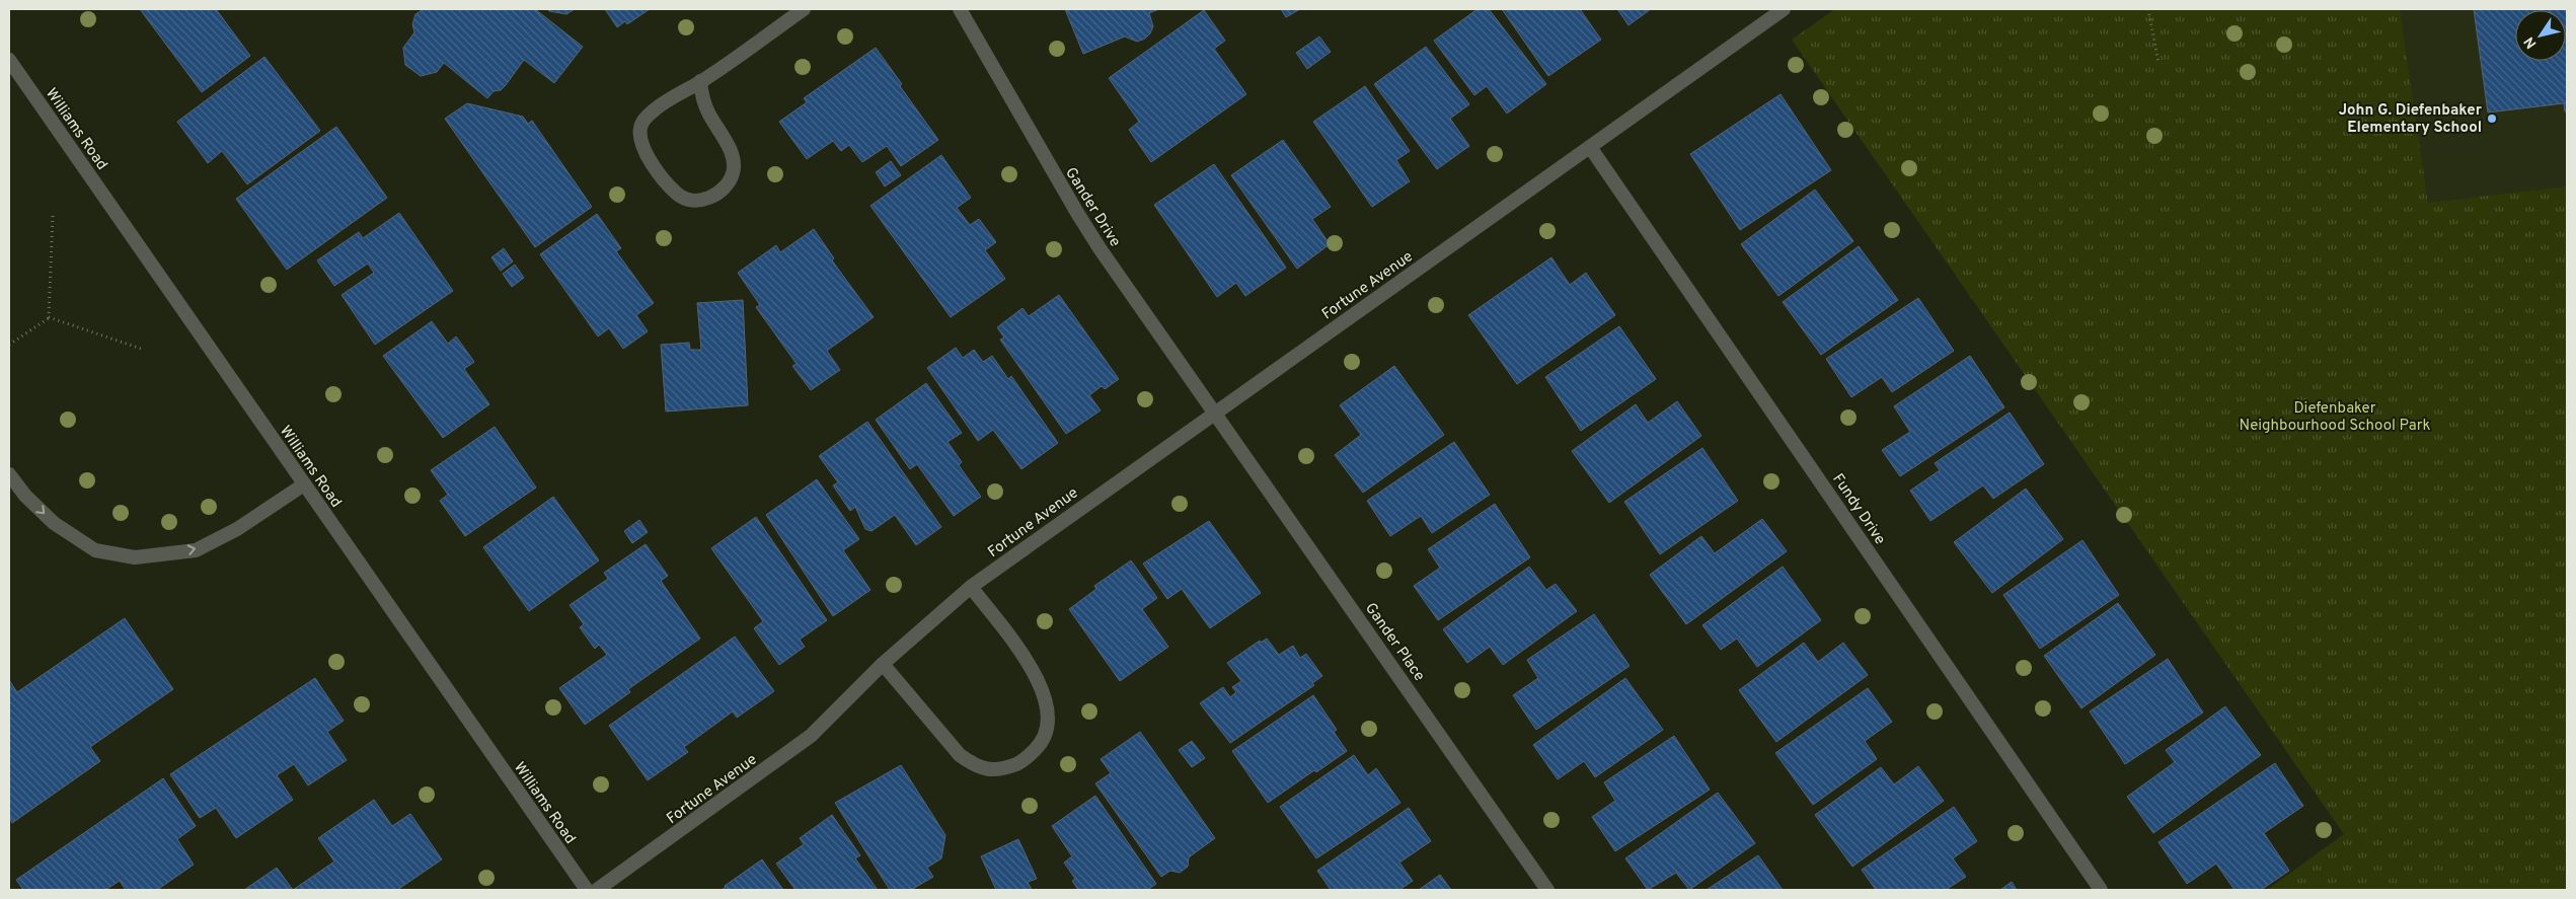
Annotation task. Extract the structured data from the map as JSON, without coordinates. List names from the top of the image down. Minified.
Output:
{"streets":{"street":["Williams Road","Gander Drive","Fortune Avenue","Fundy Drive","Gander Place"]},"crossings":[["Gander Drive","Fortune Avenue"],["Gander Drive","Gander Place"],["Fortune Avenue","Fundy Drive"],["Fortune Avenue","Gander Place"]],"parks":["Diefenbaker Neighbourhood School Park"],"places":["John G. Diefenbaker Elementary School"],"north":"bottom left"}
